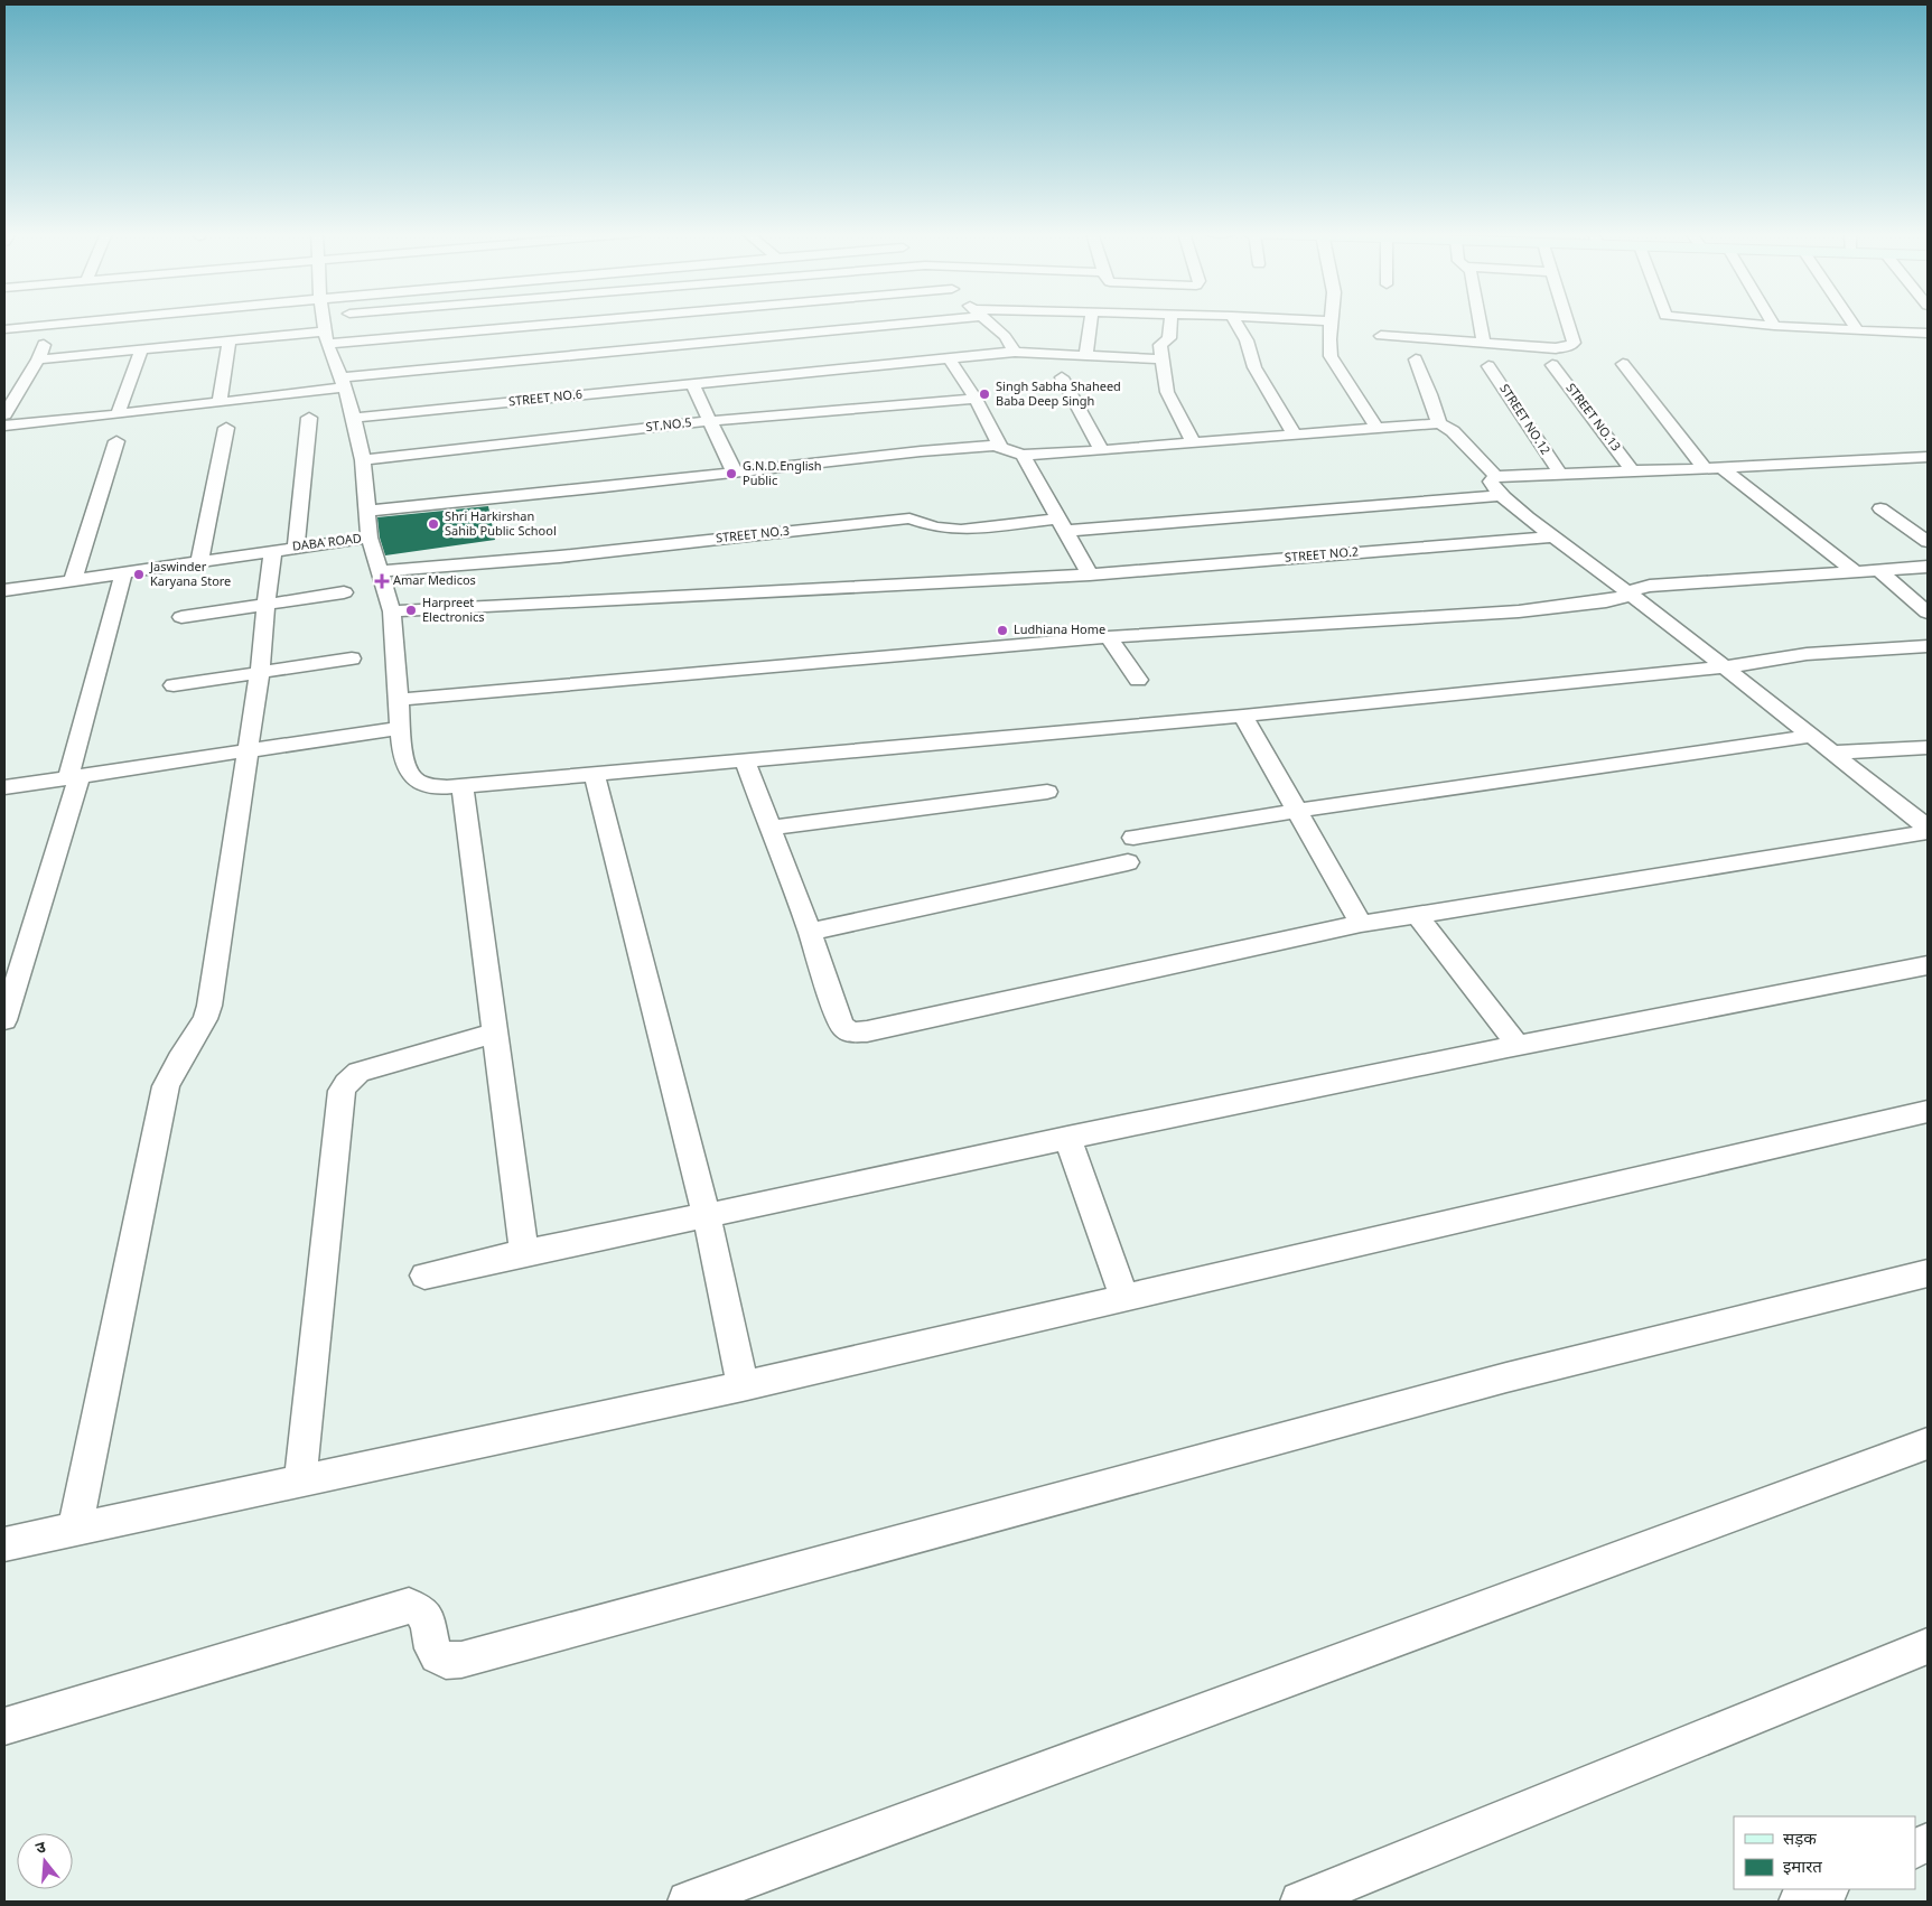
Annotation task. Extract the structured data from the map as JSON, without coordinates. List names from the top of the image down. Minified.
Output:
{"streets":{"street":["STREET NO.6","STREET NO.13","STREET NO.12","ST.NO.5","STREET NO.3","DABA ROAD","STREET NO.2"]},"crossings":[["STREET NO.6","DABA ROAD"],["ST.NO.5","DABA ROAD"]],"places":{"other":["Singh Sabha Shaheed Baba Deep Singh","G.N.D.English Public","Shri Harkirshan Sahib Public School","Jaswinder Karyana Store","Harpreet Electronics","Ludhiana Home"],"health":["Amar Medicos"]},"legend":["सड़क","इमारत"],"north":"top"}
